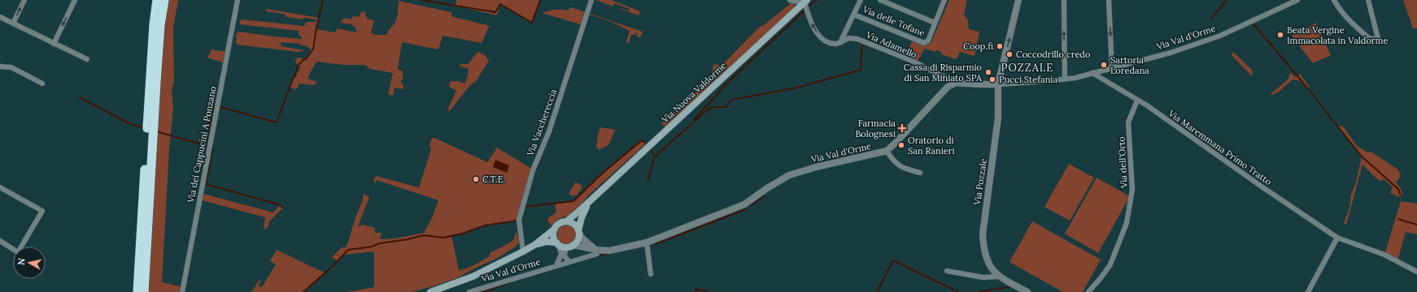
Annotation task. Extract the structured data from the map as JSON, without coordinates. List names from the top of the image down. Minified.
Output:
{"streets":{"main road":["Via Nuova Valdorme"],"street":["Via delle Tofane","Via Val d'Orme","Via Adamello","Via Vacchereccia","Via dei Cappucini A Ponzano","Via Maremmana Primo Tratto","Via dell'Orto","Via Pozzale"]},"crossings":[["Via Val d'Orme","Via Adamello"],["Via Val d'Orme","Via Nuova Valdorme"],["Via Val d'Orme","Via Maremmana Primo Tratto"],["Via Val d'Orme","Via Pozzale"],["Via Nuova Valdorme","Via Vacchereccia"],["Via Maremmana Primo Tratto","Via dell'Orto"]],"districts":["POZZALE"],"places":{"other":["Beata Vergine Immacolata in Valdorme","Coop.fi","Coccodrillo credo","Sartoria Loredana","Cassa di Risparmio di San Miniato SPA","Pucci Stefania","Oratorio di San Ranieri","C.T.E."],"health":["Farmacia Bolognesi"]},"north":"left"}
